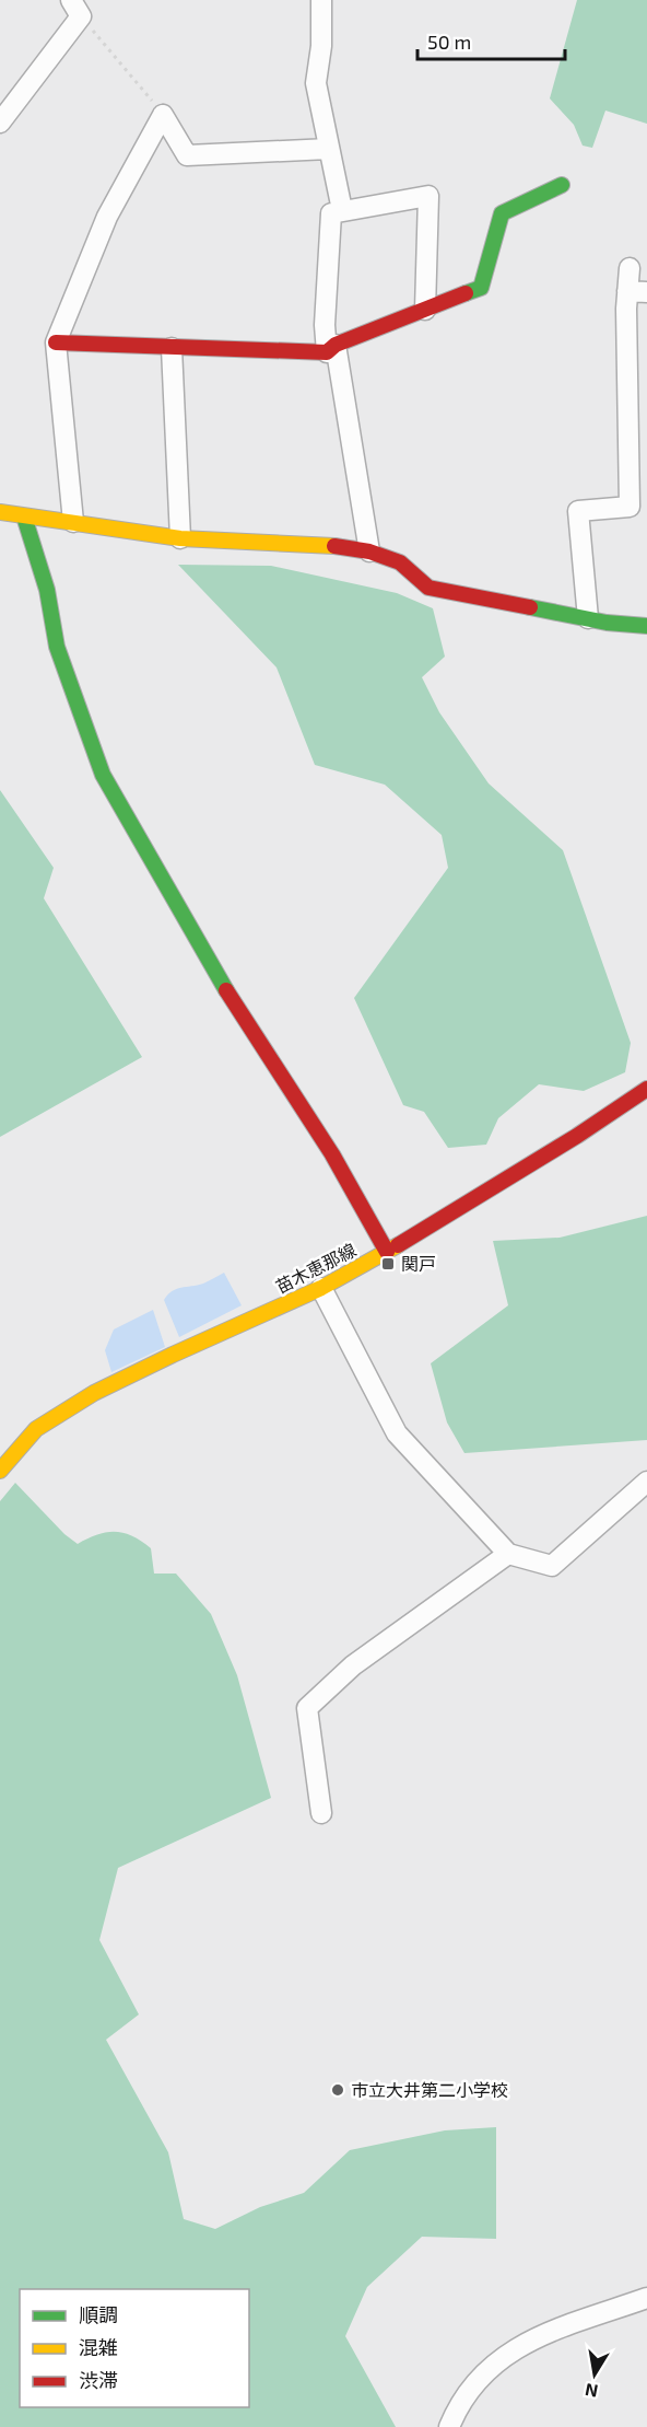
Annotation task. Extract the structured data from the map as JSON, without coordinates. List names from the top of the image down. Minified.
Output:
{"streets":{"street":["苗木恵那線"]},"places":{"transit":["関戸"],"other":["市立大井第二小学校"]},"legend":["順調","混雑","渋滞"],"scale_bar":"50 m","north":"bottom"}
